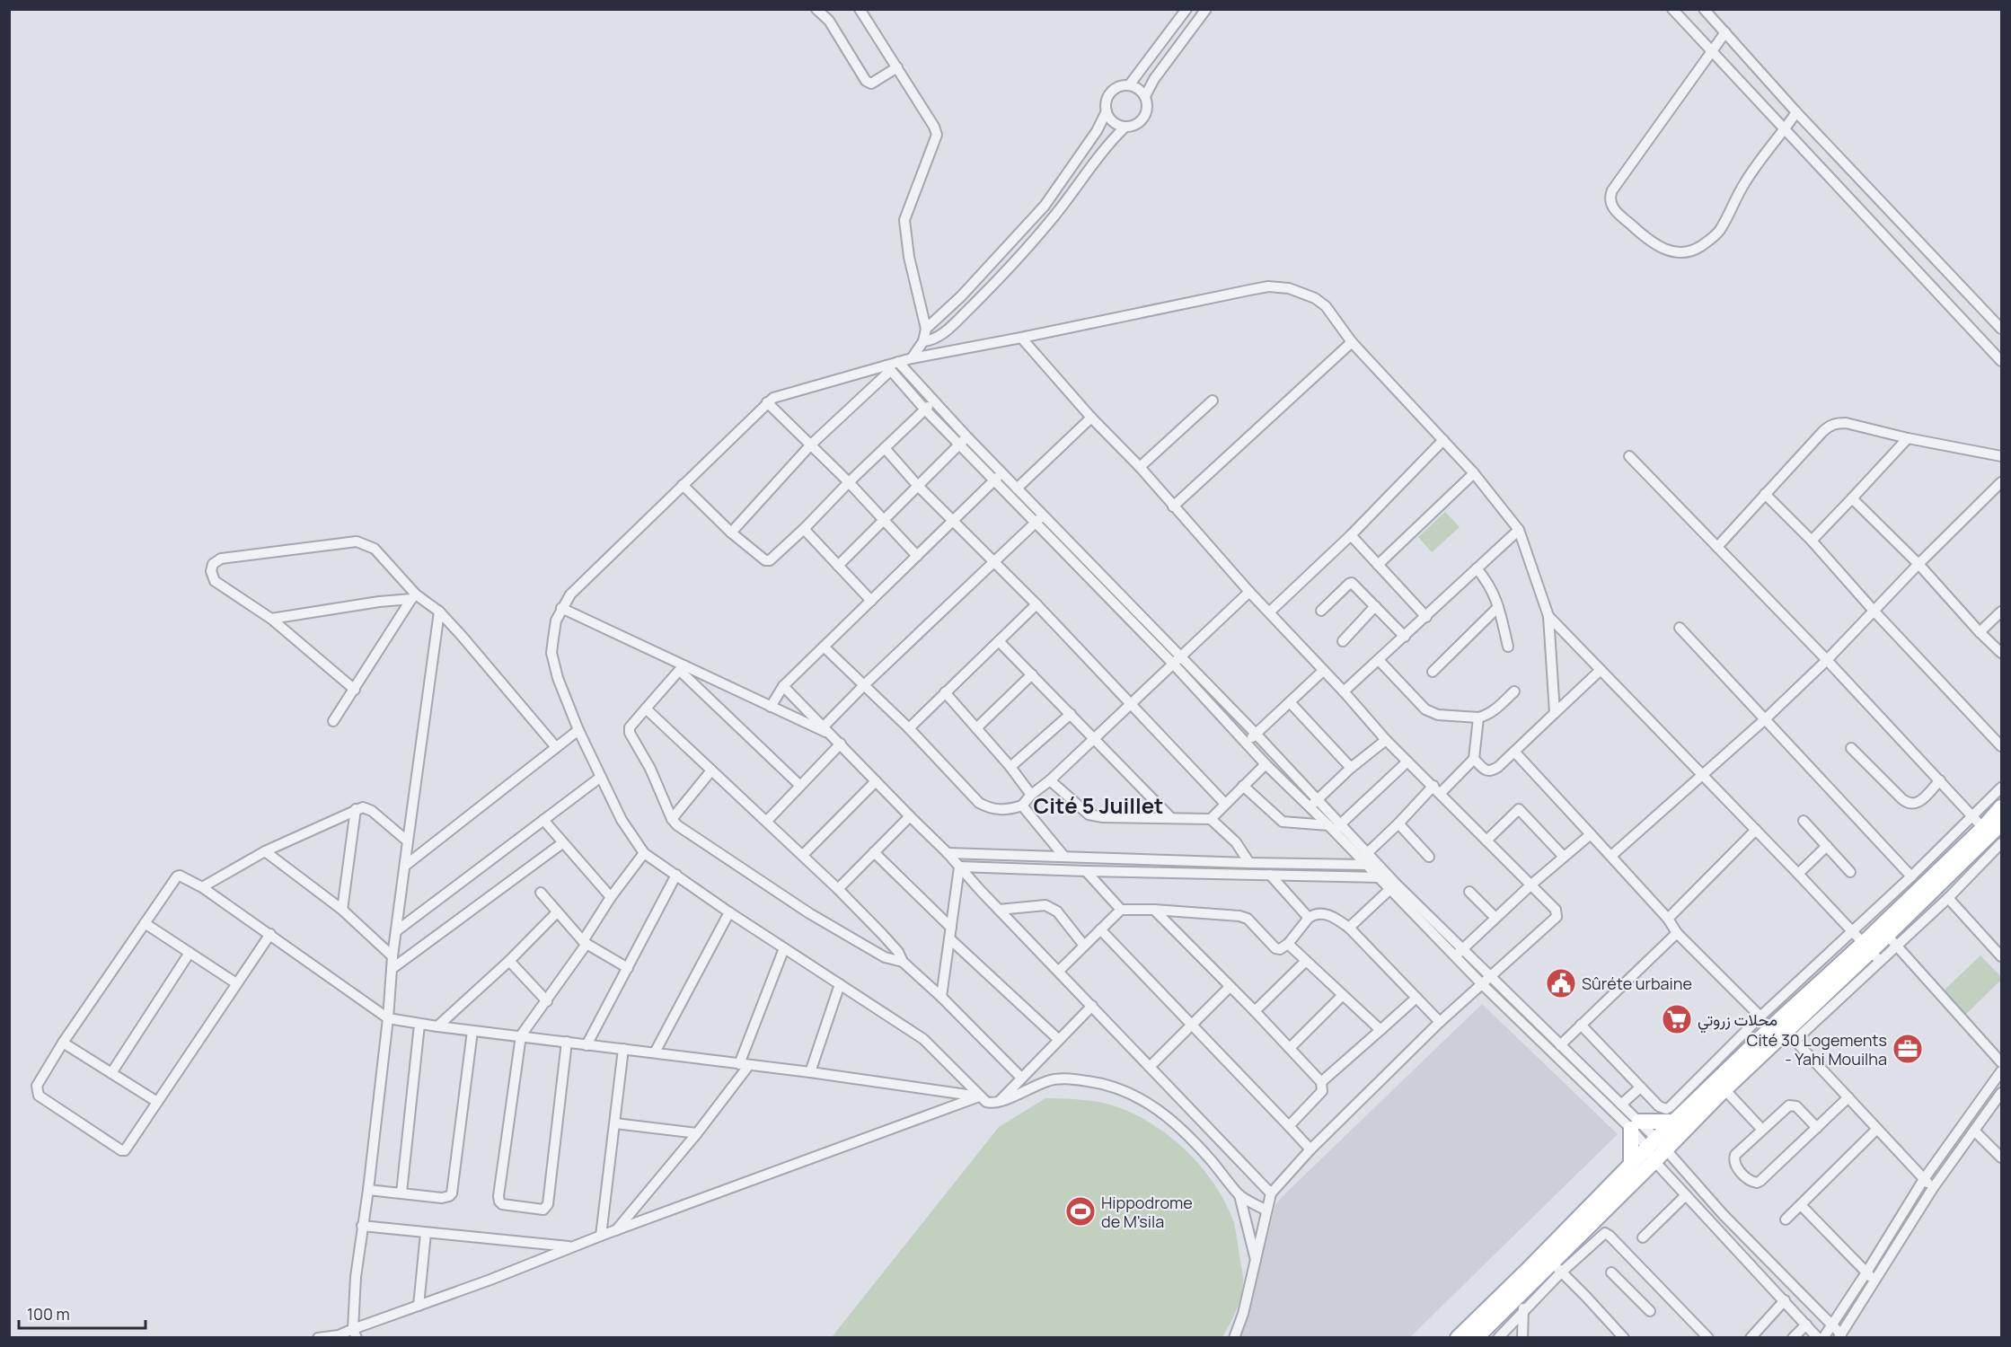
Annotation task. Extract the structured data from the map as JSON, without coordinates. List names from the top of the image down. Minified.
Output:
{"districts":["Cité 5 Juillet"],"places":{"public building":["Sûréte urbaine"],"supermarket":["محلات زروتي"],"office":["Cité 30 Logements - Yahi Mouilha"],"sports":["Hippodrome de M'sila"]},"scale_bar":"100 m"}
